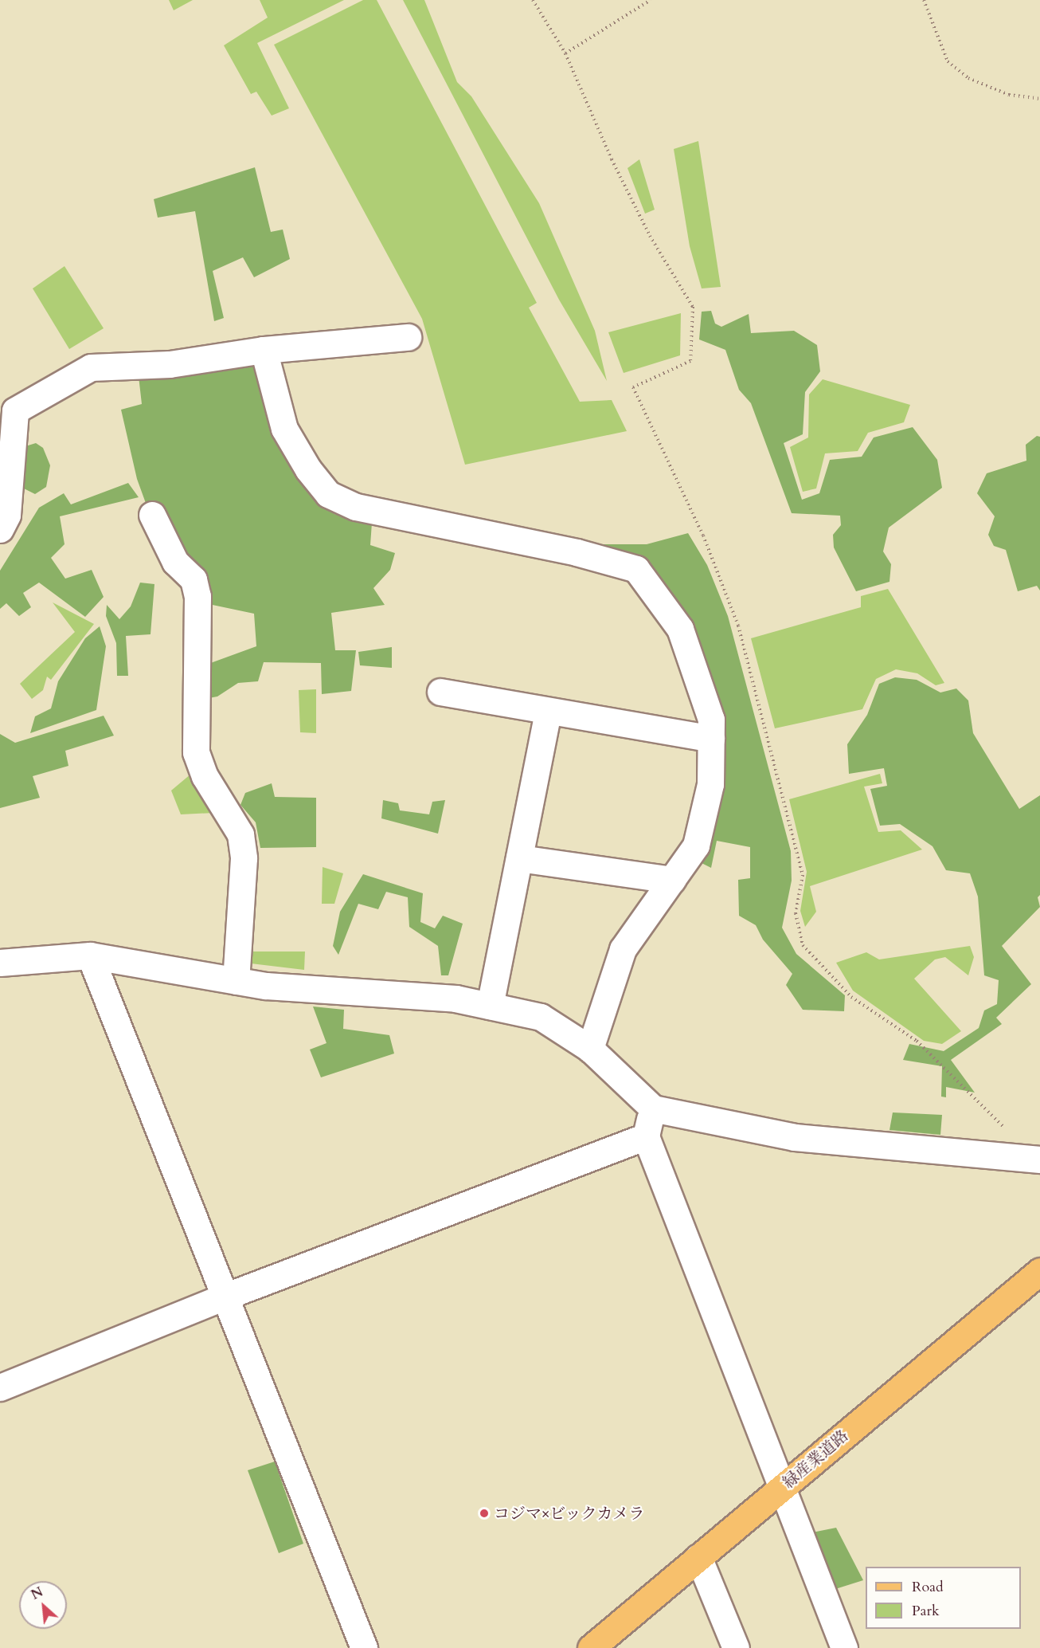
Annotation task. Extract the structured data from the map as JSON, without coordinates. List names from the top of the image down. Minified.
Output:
{"streets":{"main road":["緑産業道路"]},"places":["コジマ×ビックカメラ"],"legend":["Road","Park"],"north":"top left"}
